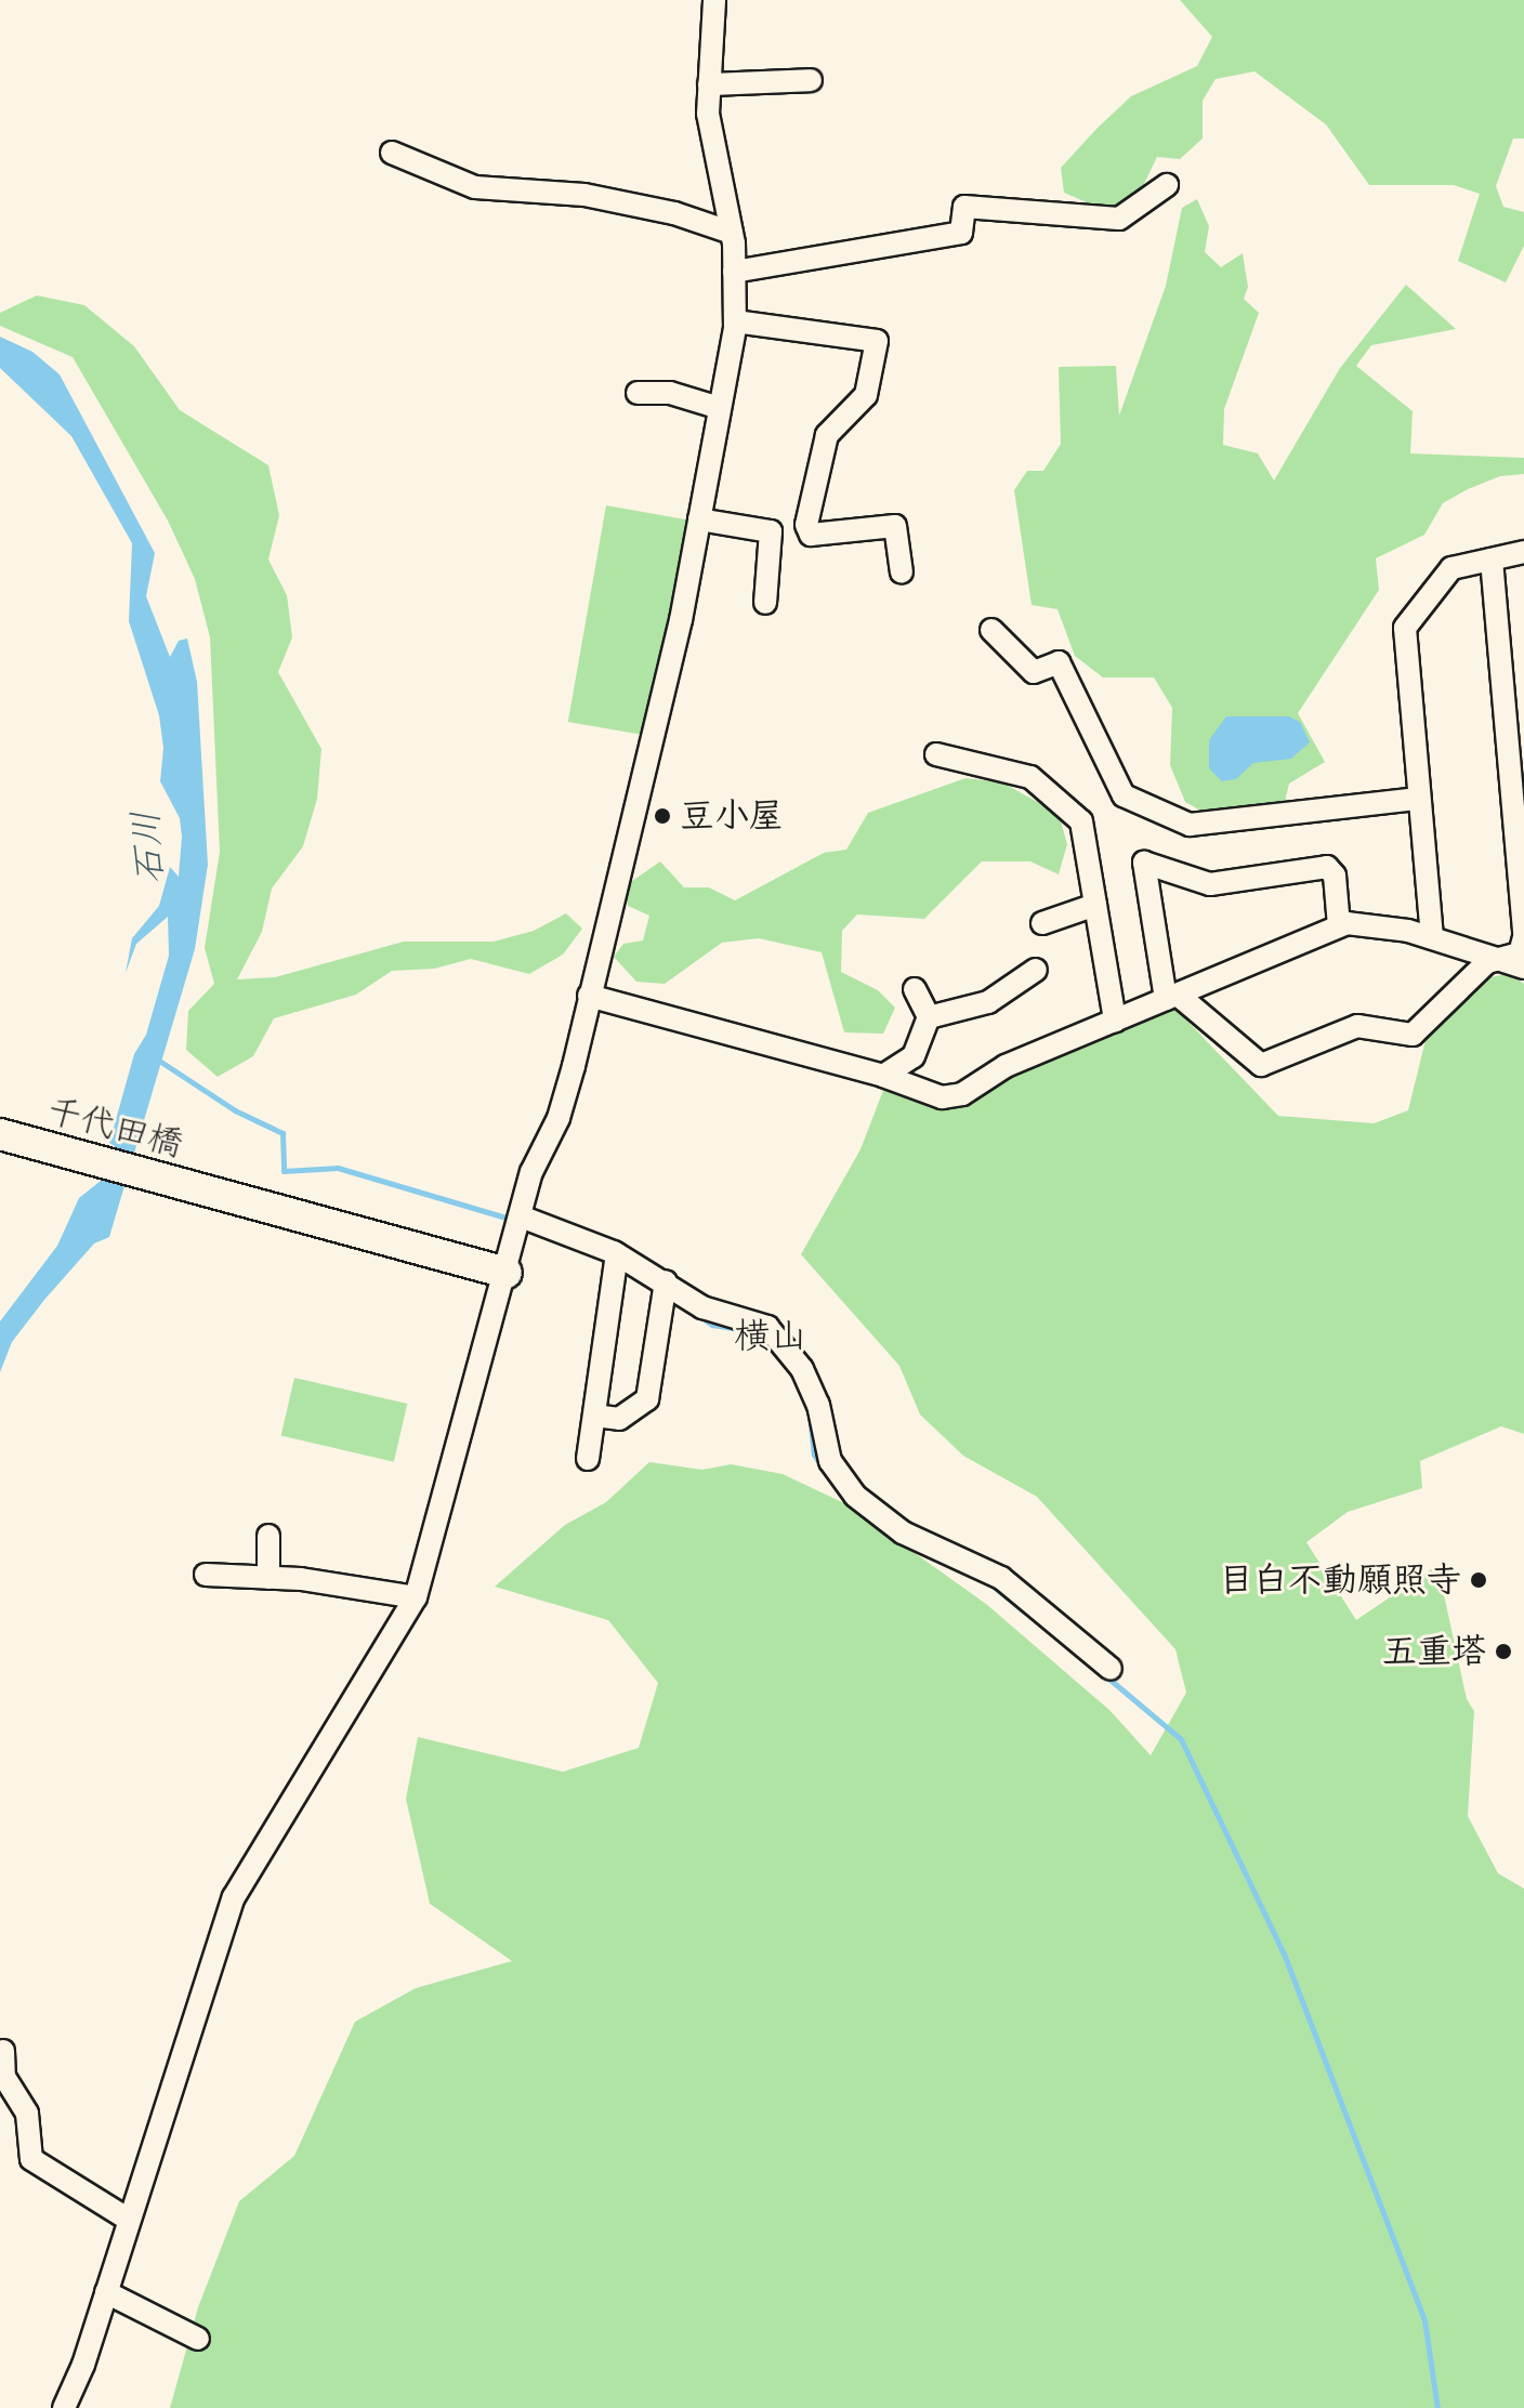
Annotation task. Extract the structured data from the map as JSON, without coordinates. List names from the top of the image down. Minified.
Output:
{"streets":{"street":["千代田橋"]},"districts":["横山"],"water":["石川"],"places":["豆小屋","目白不動願照寺","五重塔"]}
